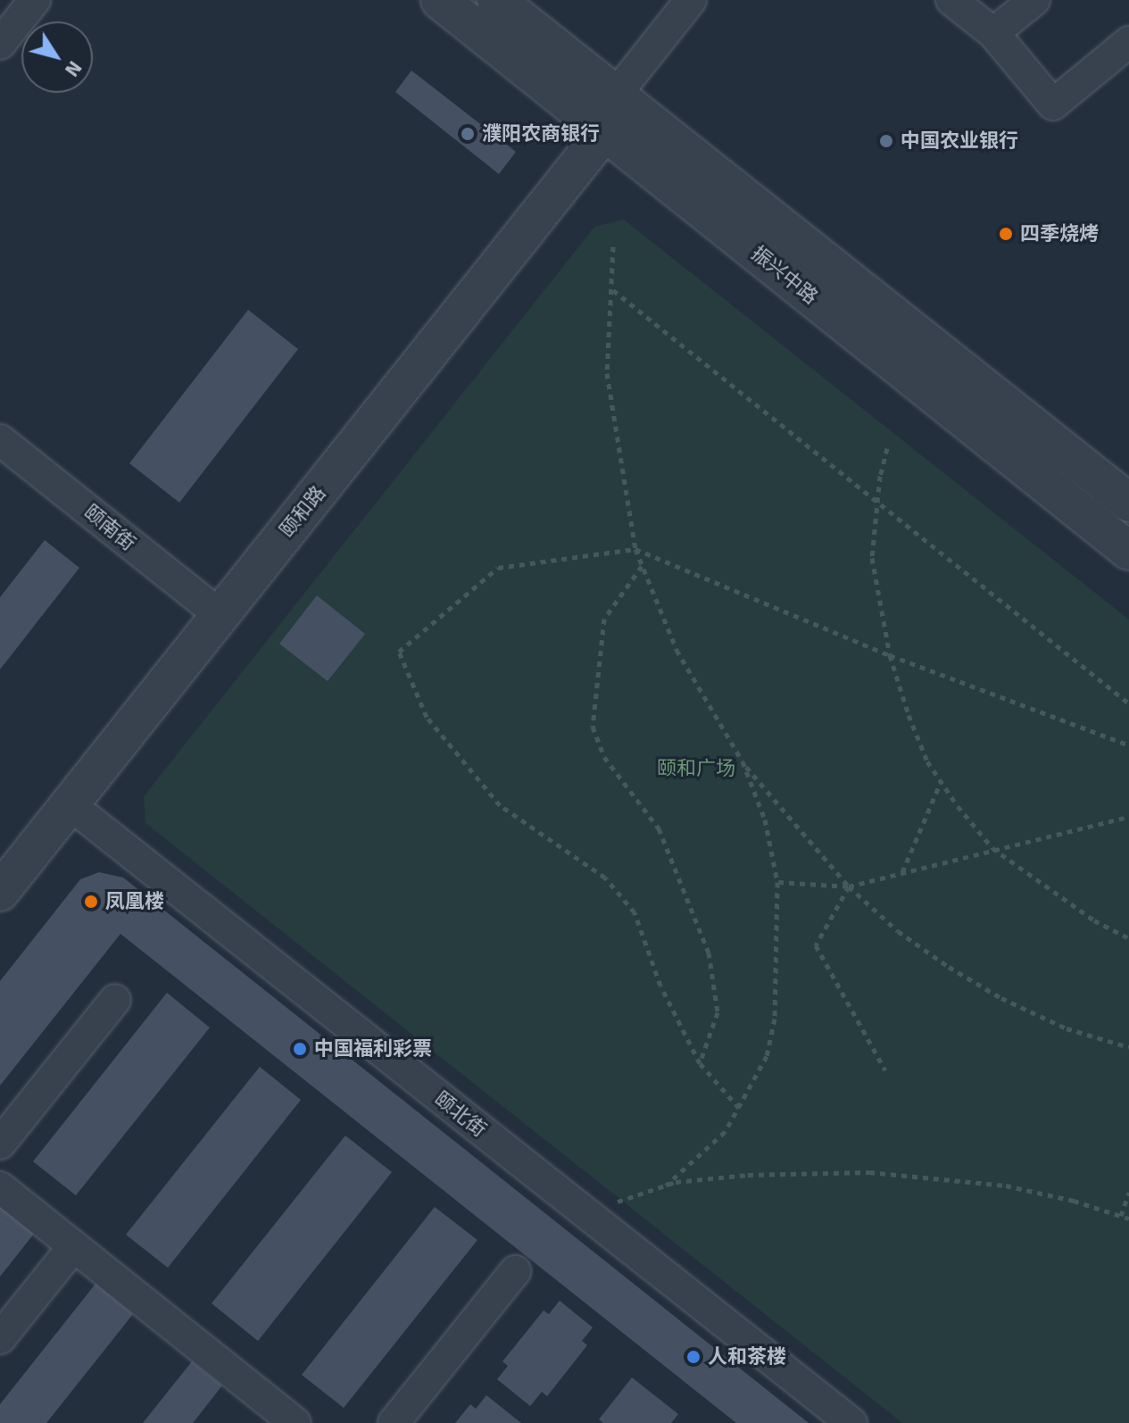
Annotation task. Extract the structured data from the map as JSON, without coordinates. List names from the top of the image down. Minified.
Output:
{"streets":{"street":["振兴中路","颐和路","颐南街","颐北街"]},"crossings":[["振兴中路","颐和路"],["颐和路","颐南街"],["颐和路","颐北街"]],"parks":["颐和广场"],"places":["濮阳农商银行","中国农业银行","四季烧烤","凤凰楼","中国福利彩票","人和茶楼"],"north":"bottom right"}
